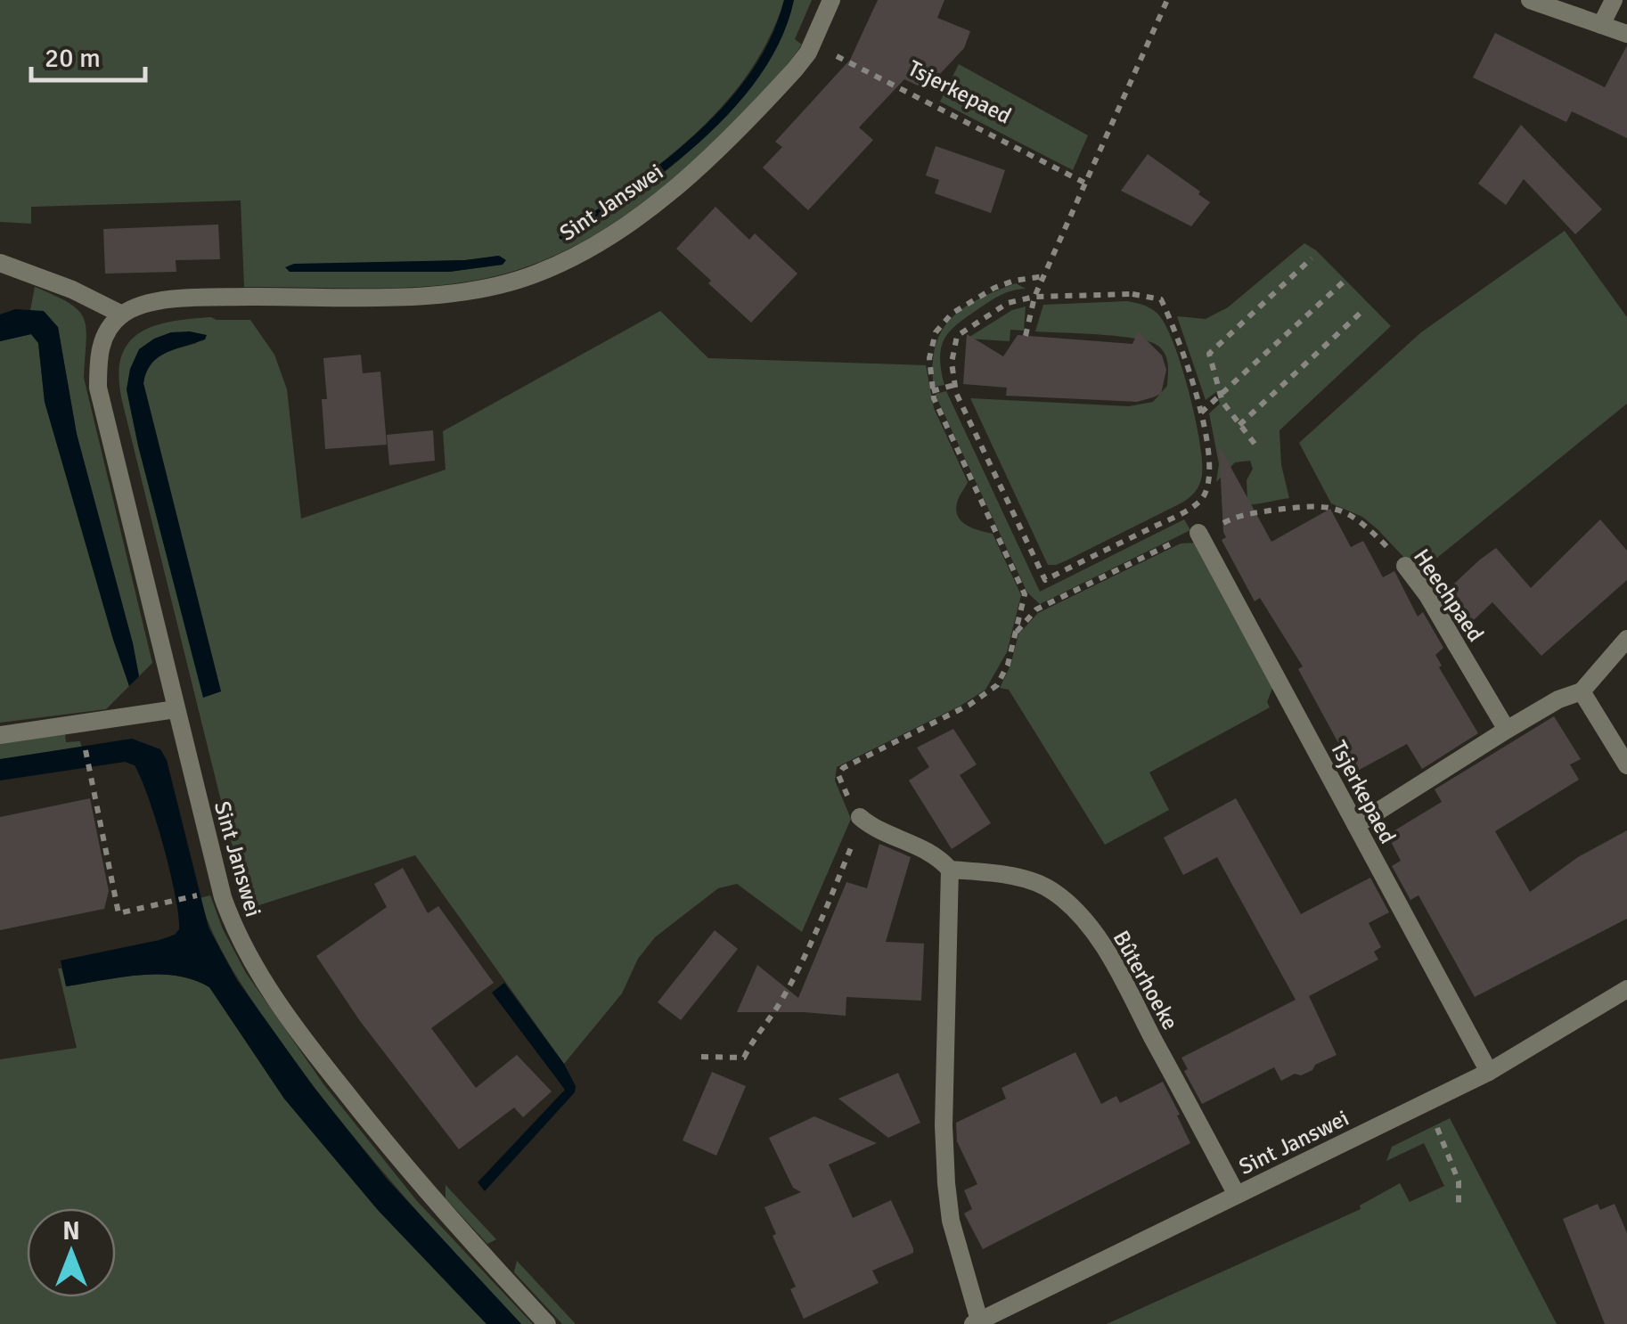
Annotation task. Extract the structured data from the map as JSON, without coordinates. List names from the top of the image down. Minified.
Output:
{"streets":{"street":["Tsjerkepaed","Sint Janswei","Heechpaed","Bûterhoeke"]},"crossings":[["Tsjerkepaed","Sint Janswei"],["Tsjerkepaed","Heechpaed"],["Sint Janswei","Bûterhoeke"]],"scale_bar":"20 m","north":"top"}
